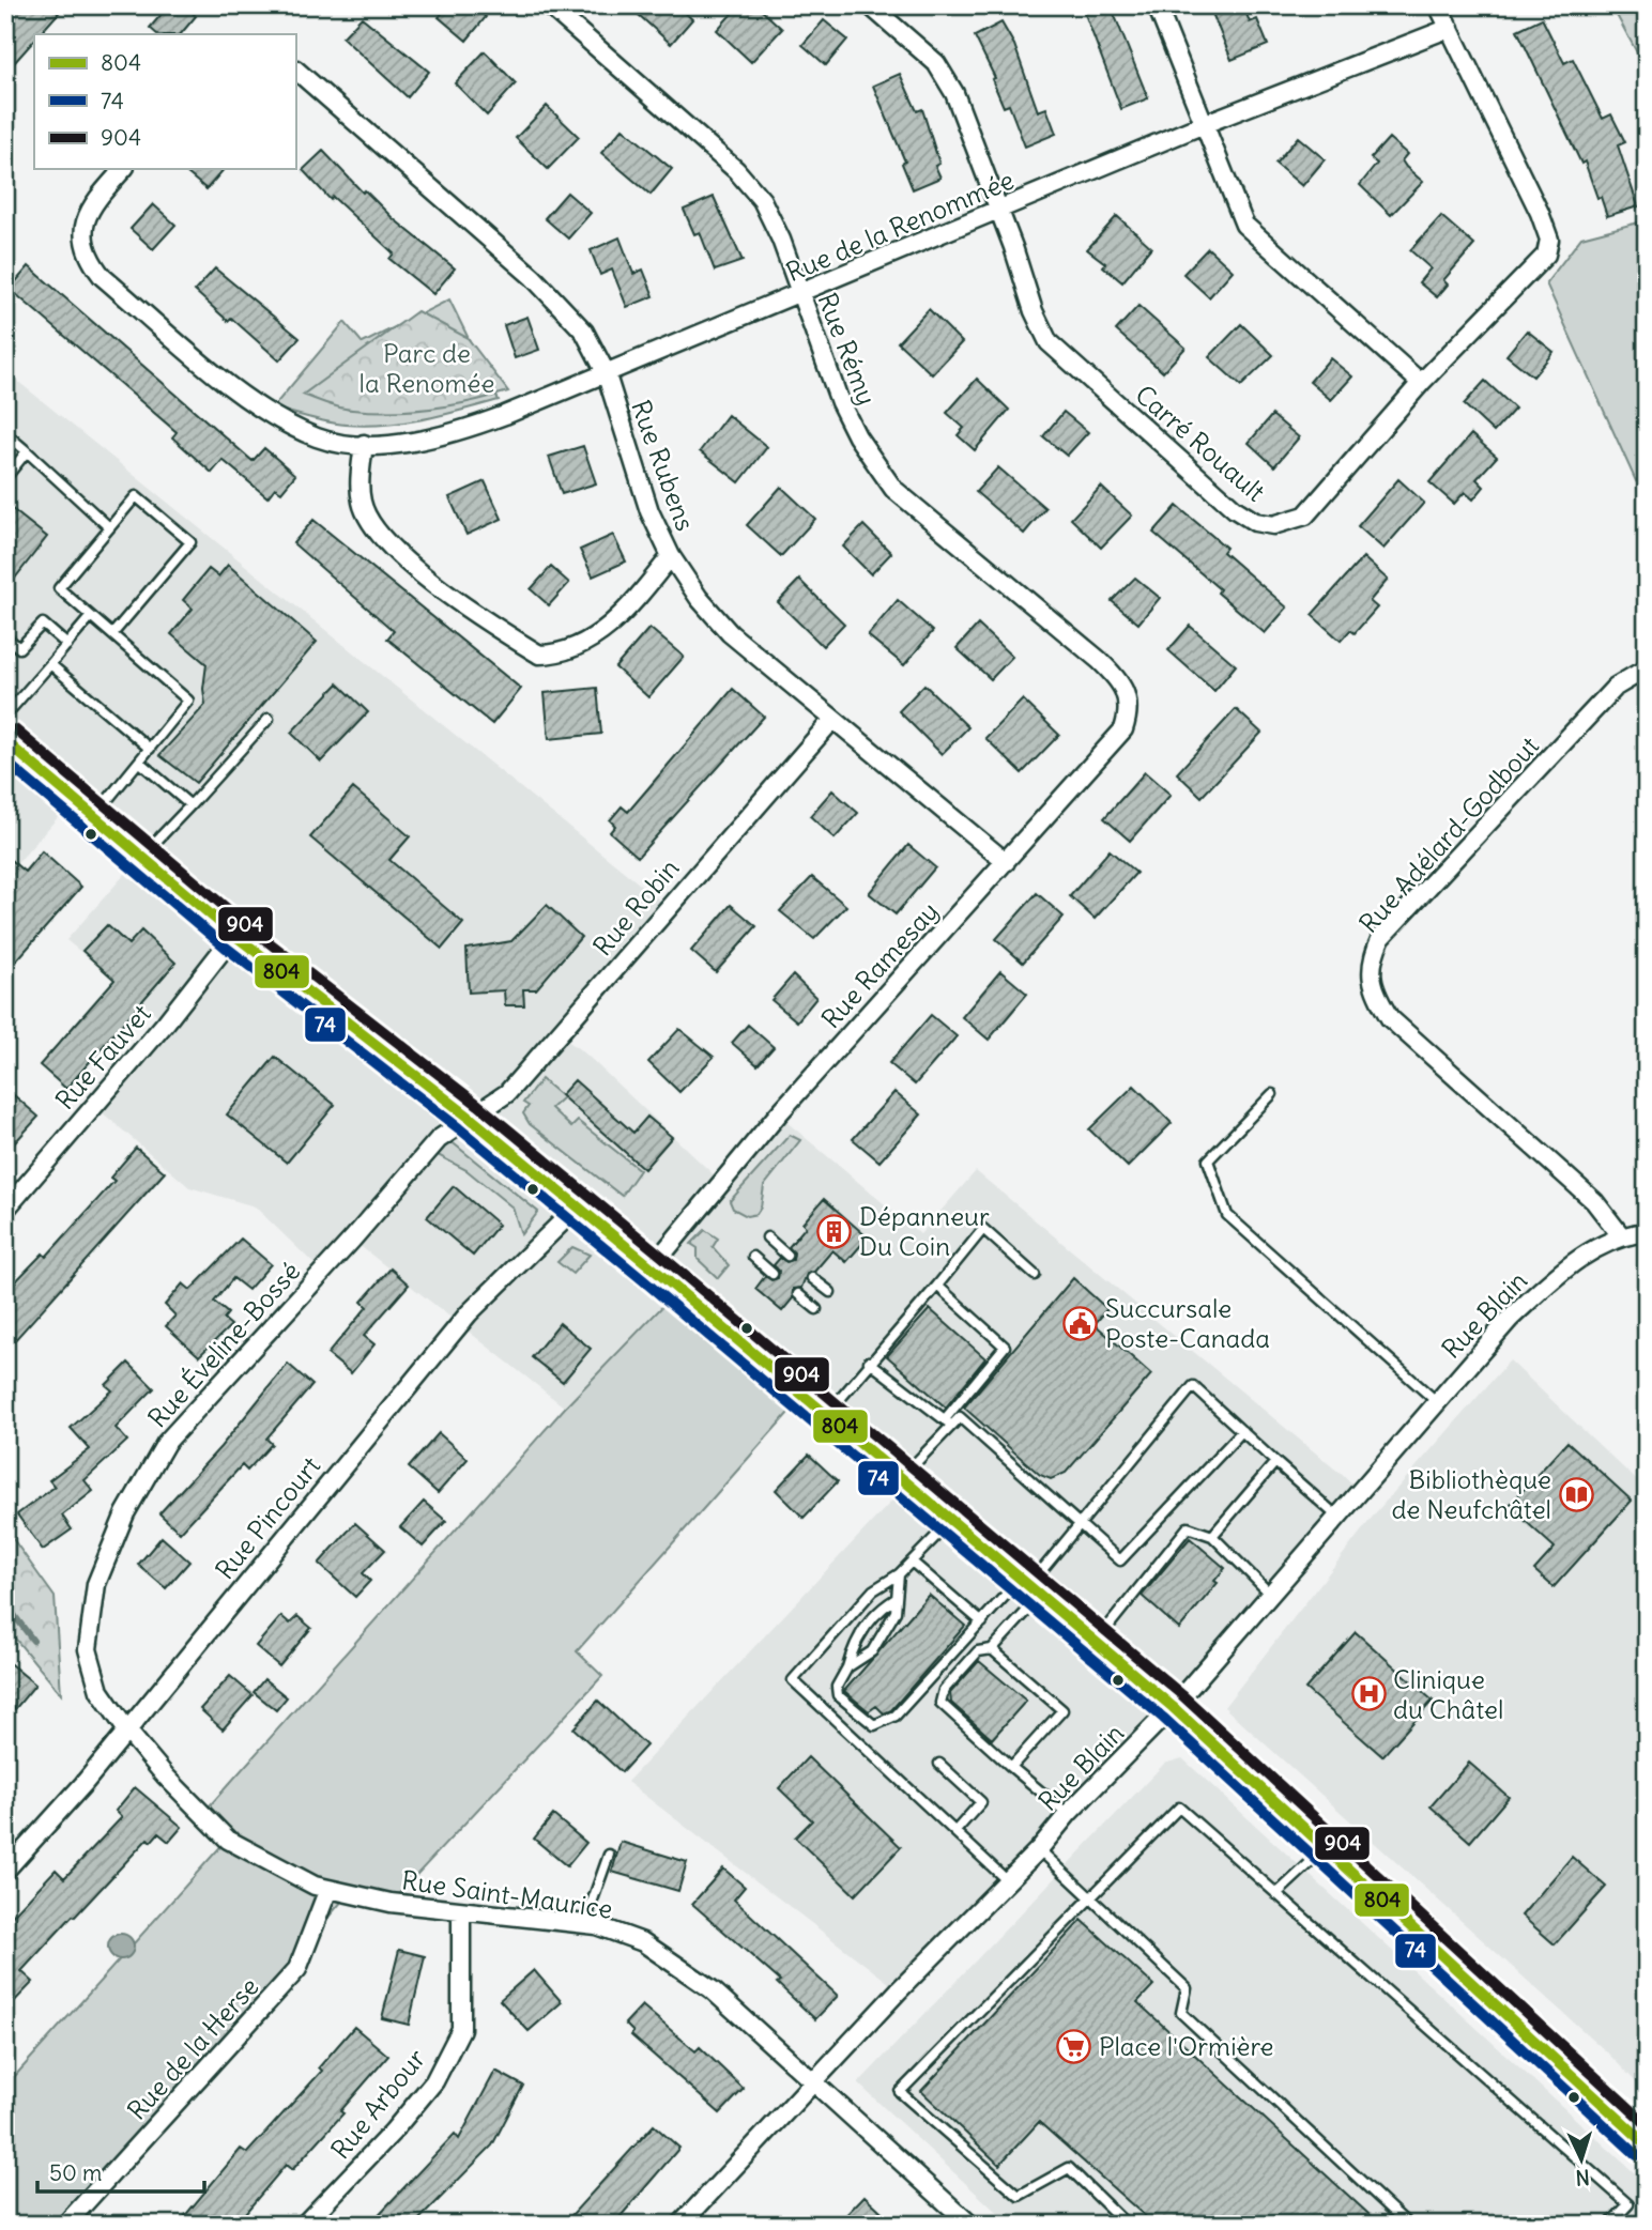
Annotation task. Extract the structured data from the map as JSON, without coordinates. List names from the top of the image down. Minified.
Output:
{"streets":{"street":["Rue de la Renommée","Rue Rémy","Carré Rouault","Rue Rubens","Rue Adélard-Godbout","Rue Robin","Rue Ramesay","Rue Fauvet","Rue Blain","Rue Éveline-Bossé","Rue Pincourt","Rue Saint-Maurice","Rue de la Herse","Rue Arbour"]},"crossings":[["Rue de la Renommée","Rue Rémy"],["Rue de la Renommée","Carré Rouault"],["Rue de la Renommée","Rue Rubens"],["Rue Rémy","Rue Ramesay"],["Rue Rubens","Rue Robin"],["Rue Rubens","Rue Ramesay"],["Rue Adélard-Godbout","Rue Blain"],["Rue Robin","Rue Éveline-Bossé"],["Rue Blain","Rue Saint-Maurice"],["Rue Éveline-Bossé","Rue Pincourt"],["Rue Éveline-Bossé","Rue Saint-Maurice"],["Rue Pincourt","Rue Saint-Maurice"],["Rue Saint-Maurice","Rue de la Herse"],["Rue Saint-Maurice","Rue Arbour"]],"parks":["Parc de la Renomée"],"places":{"building":["Dépanneur Du Coin"],"public building":["Succursale Poste-Canada"],"library":["Bibliothèque de Neufchâtel"],"hospital":["Clinique du Châtel"],"supermarket":["Place l'Ormière"]},"lines":["transit line 904","transit line 804","transit line 74"],"legend":["804","74","904"],"scale_bar":"50 m","north":"bottom"}
